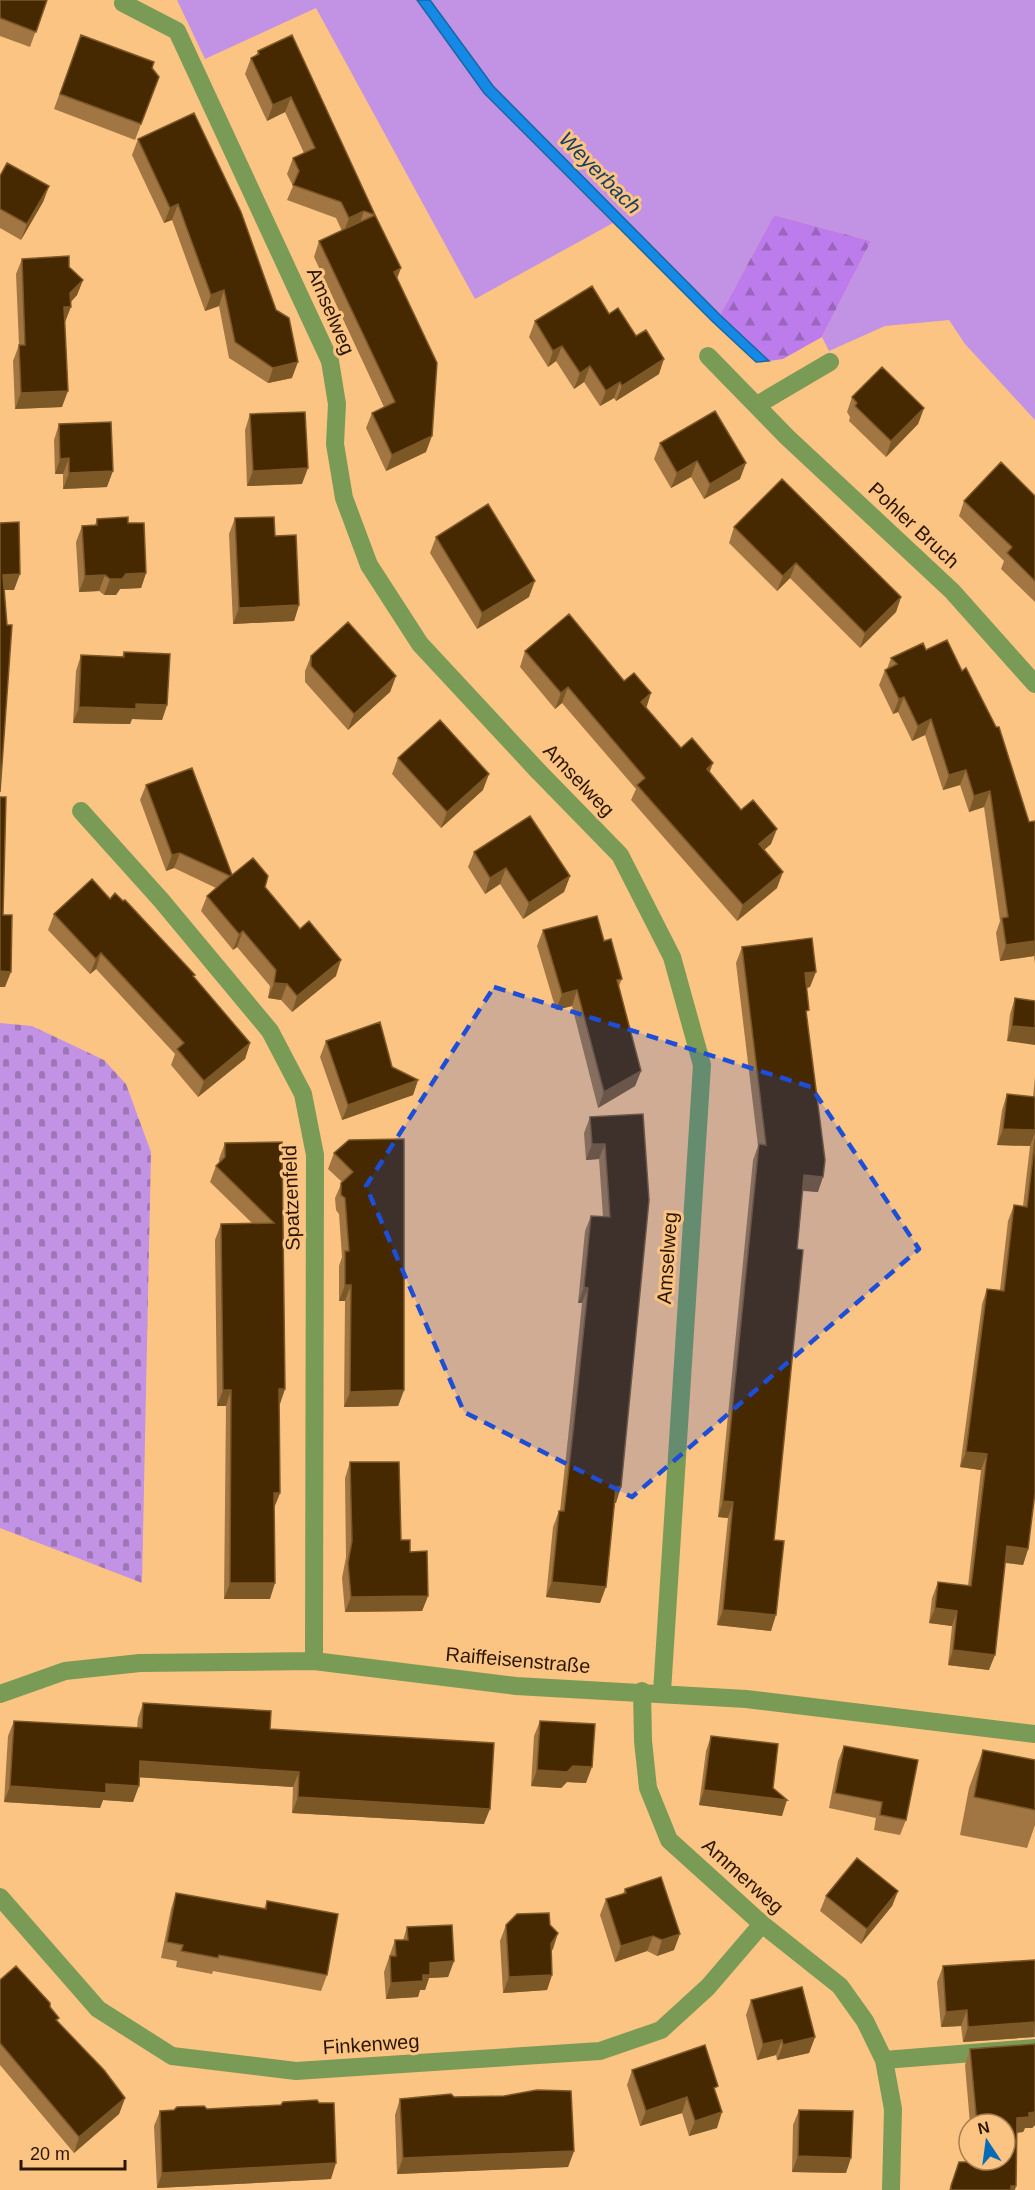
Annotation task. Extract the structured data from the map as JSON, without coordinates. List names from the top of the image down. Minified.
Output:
{"streets":{"street":["Amselweg","Pohler Bruch","Spatzenfeld","Raiffeisenstraße","Ammerweg","Finkenweg"]},"crossings":[["Amselweg","Raiffeisenstraße"],["Spatzenfeld","Raiffeisenstraße"],["Raiffeisenstraße","Ammerweg"],["Ammerweg","Finkenweg"]],"water":["Weyerbach"],"scale_bar":"20 m","north":"top"}
